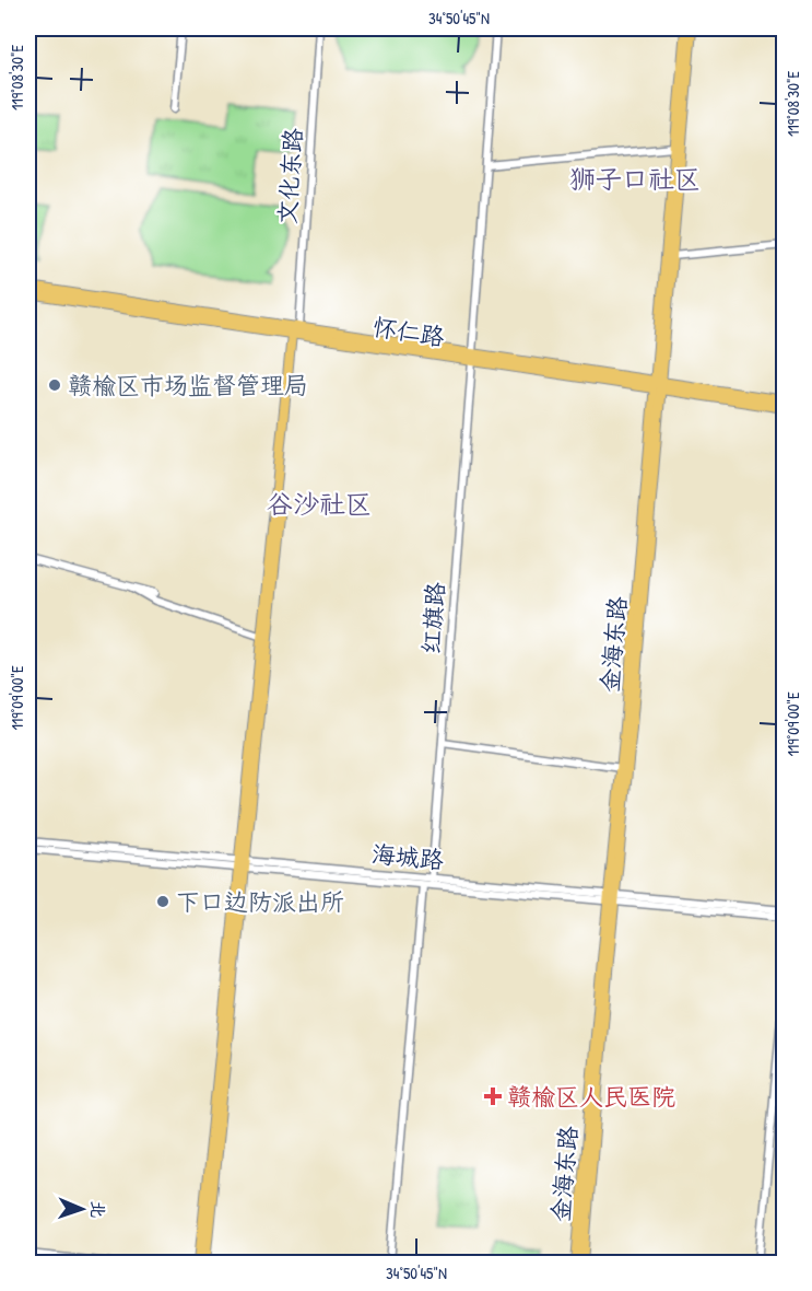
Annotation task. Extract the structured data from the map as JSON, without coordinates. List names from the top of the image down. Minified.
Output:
{"streets":{"main road":["怀仁路","金海东路"],"street":["文化东路","红旗路","海城路"]},"crossings":[["文化东路","怀仁路"],["怀仁路","红旗路"],["怀仁路","金海东路"],["红旗路","海城路"],["金海东路","海城路"]],"districts":["狮子口社区","谷沙社区"],"places":{"other":["赣榆区市场监督管理局","下口边防派出所"],"health":["赣榆区人民医院"]},"north":"right","coordinates":["34°50'45\"N","119°08'30\"E","119°09'00\"E"]}
